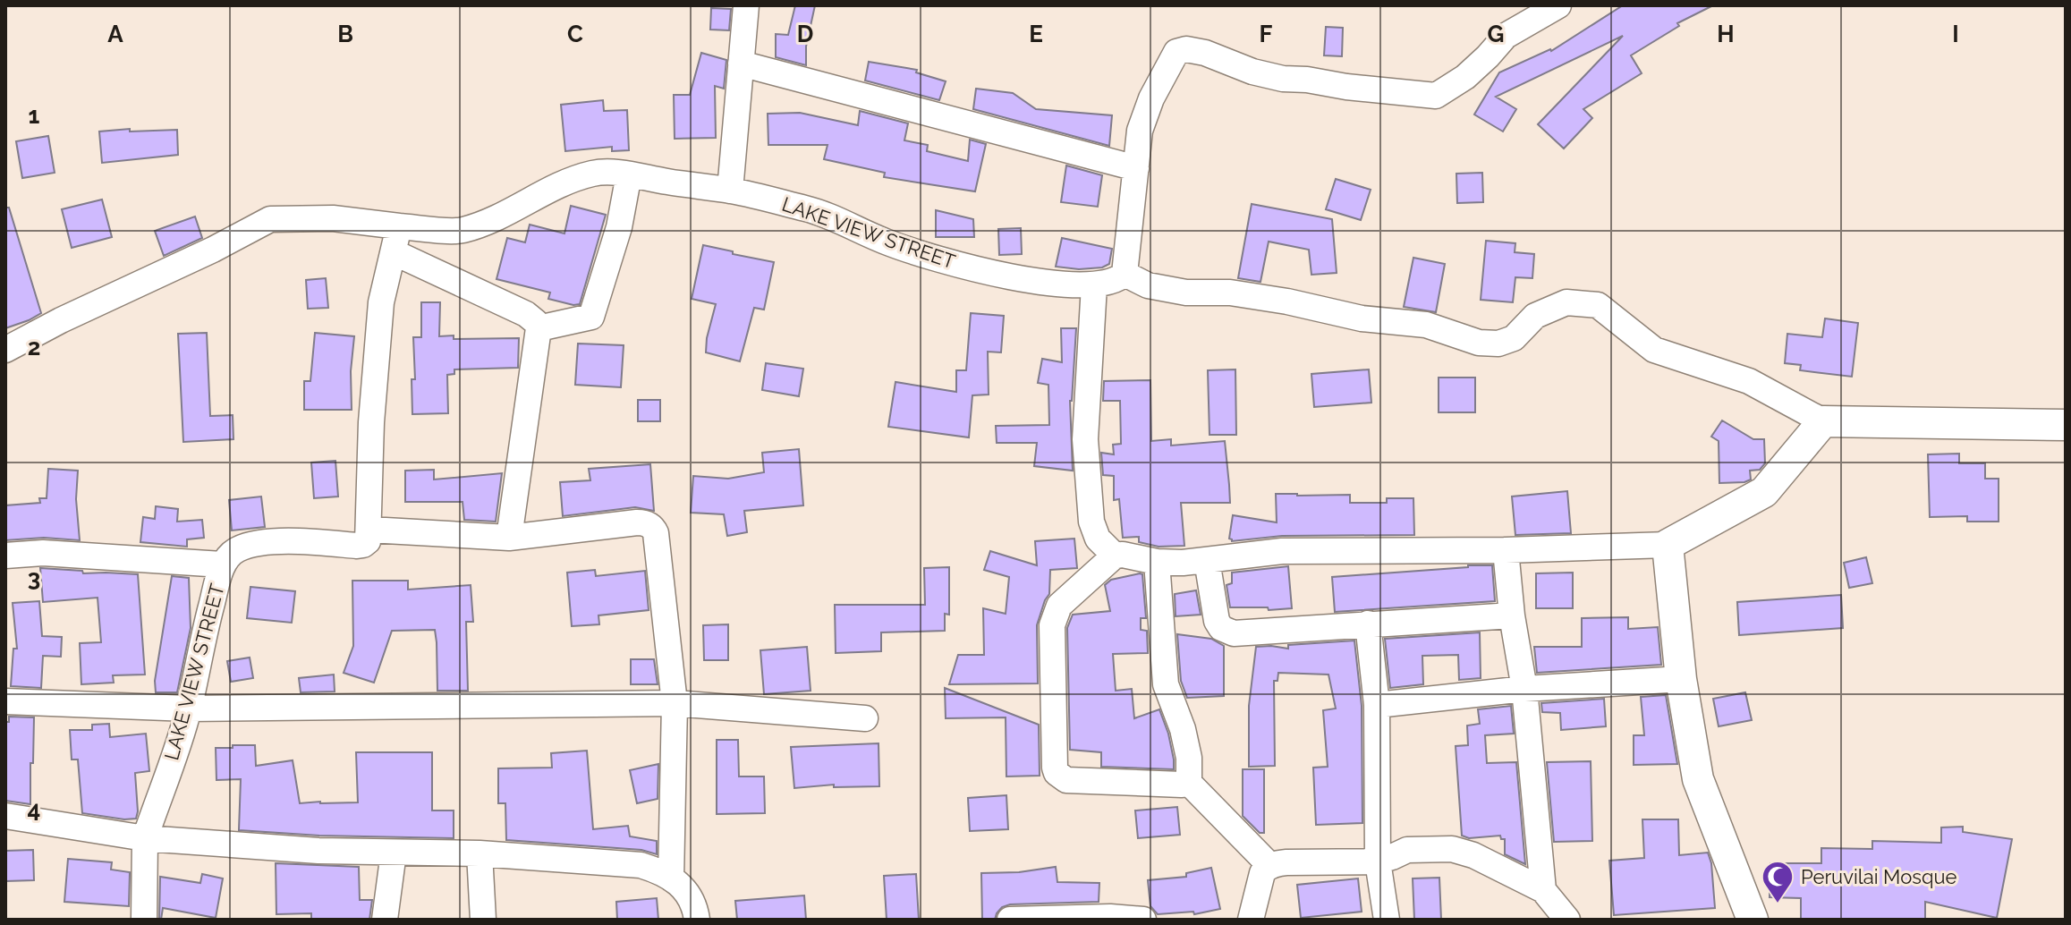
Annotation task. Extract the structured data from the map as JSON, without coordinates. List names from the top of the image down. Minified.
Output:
{"streets":{"street":["LAKE VIEW STREET"]},"places":{"mosque":["Peruvilai Mosque"]},"grid":{"columns":["A","B","C","D","E","F","G","H","I"],"rows":["1","2","3","4"]}}
